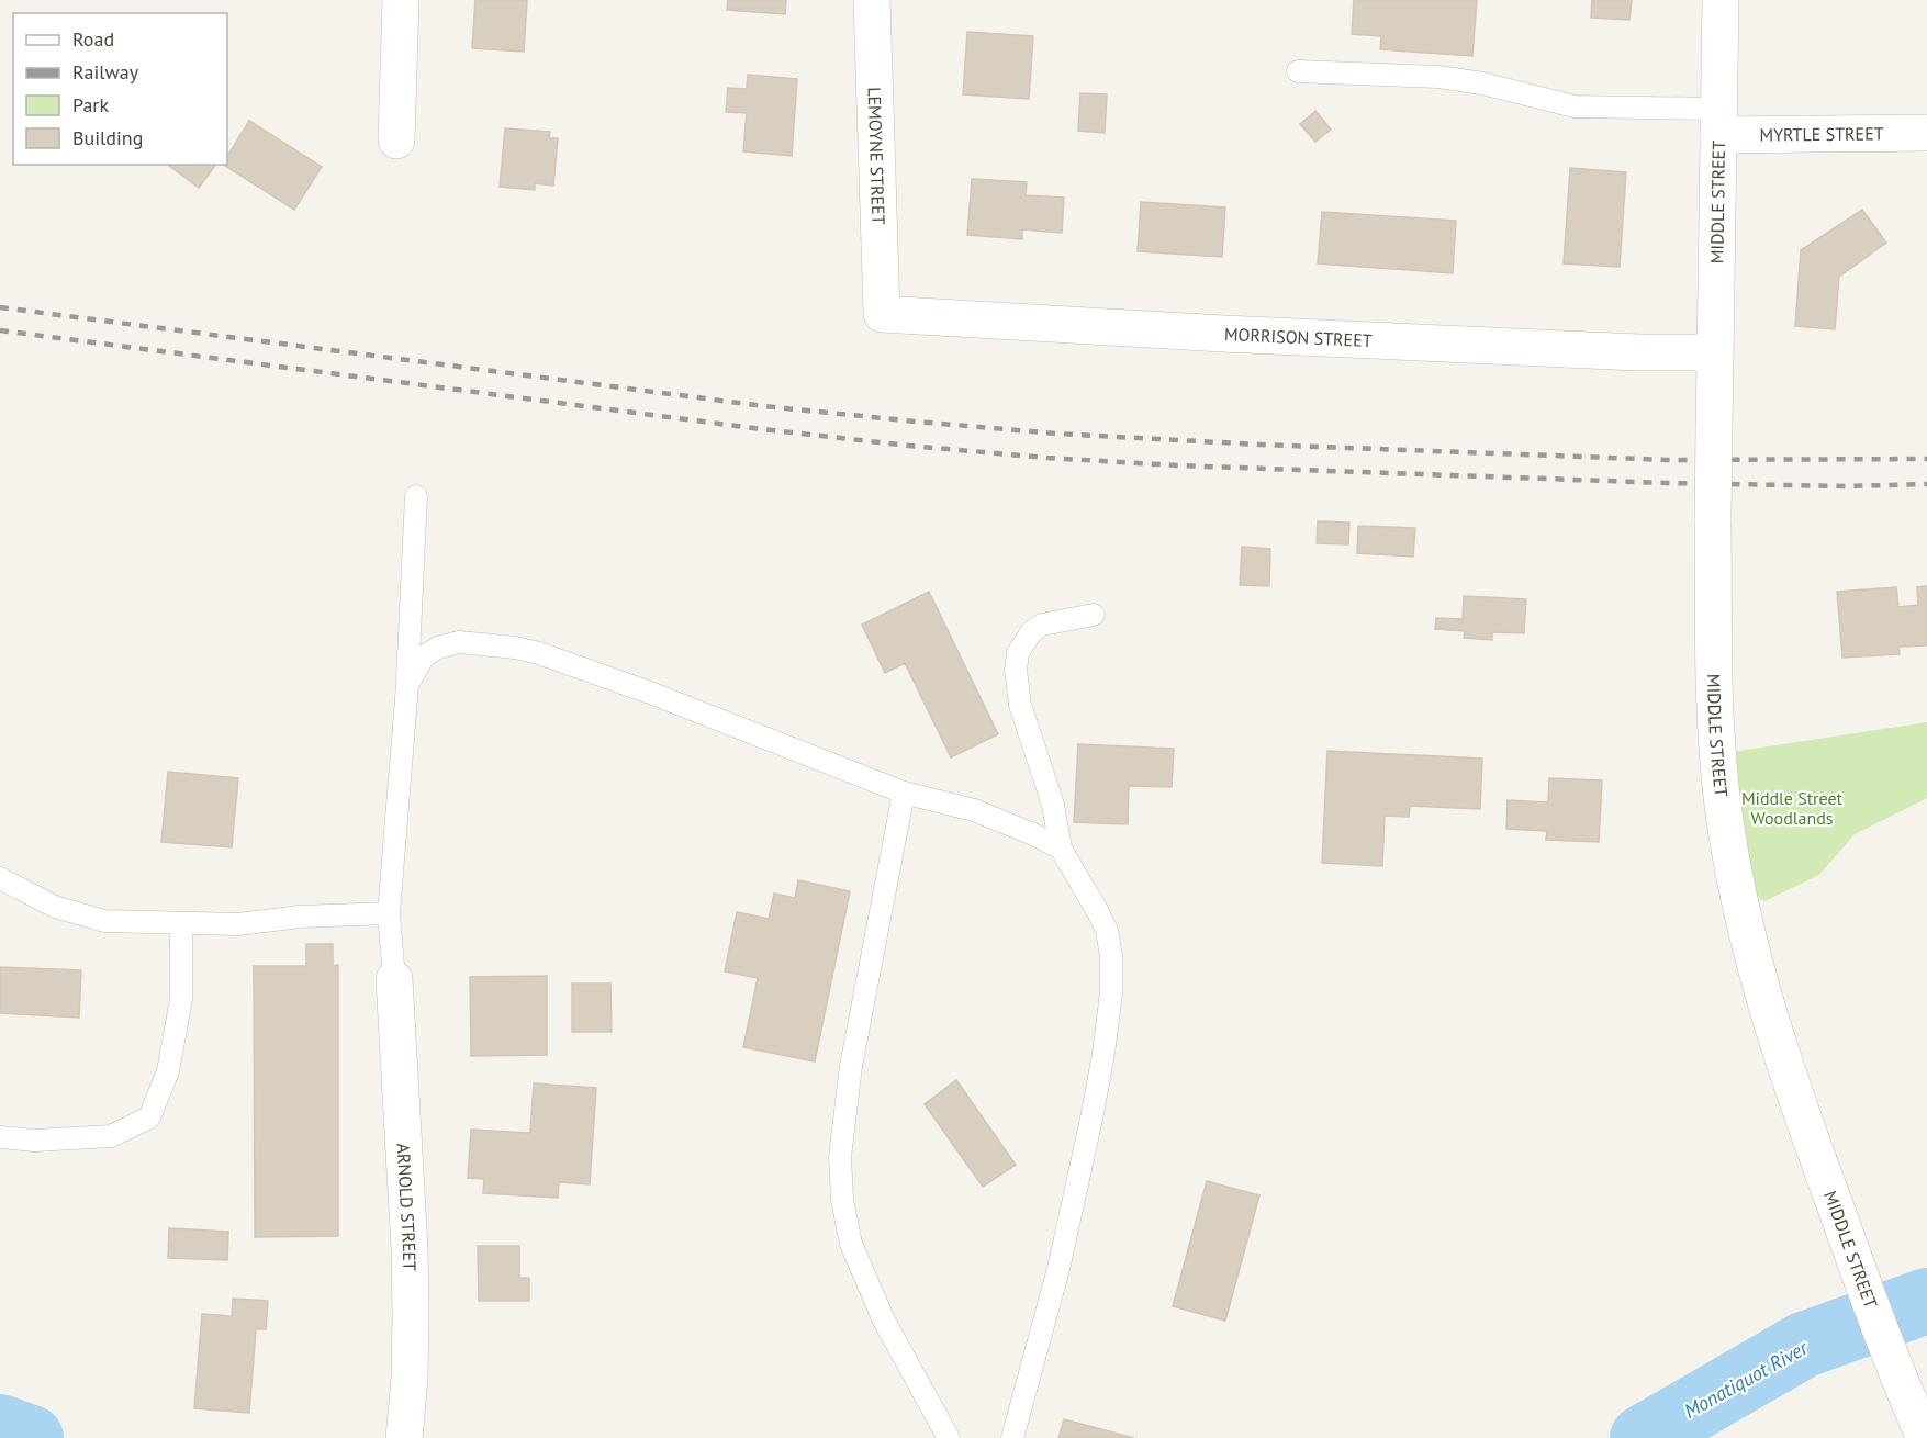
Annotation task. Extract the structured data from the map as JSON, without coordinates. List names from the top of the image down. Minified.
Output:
{"streets":{"street":["MYRTLE STREET","LEMOYNE STREET","MIDDLE STREET","MORRISON STREET","ARNOLD STREET"]},"crossings":[["MYRTLE STREET","MIDDLE STREET"],["LEMOYNE STREET","MORRISON STREET"],["MIDDLE STREET","MORRISON STREET"]],"water":["Monatiquot River"],"parks":["Middle Street Woodlands"],"legend":["Road","Railway","Park","Building"]}
